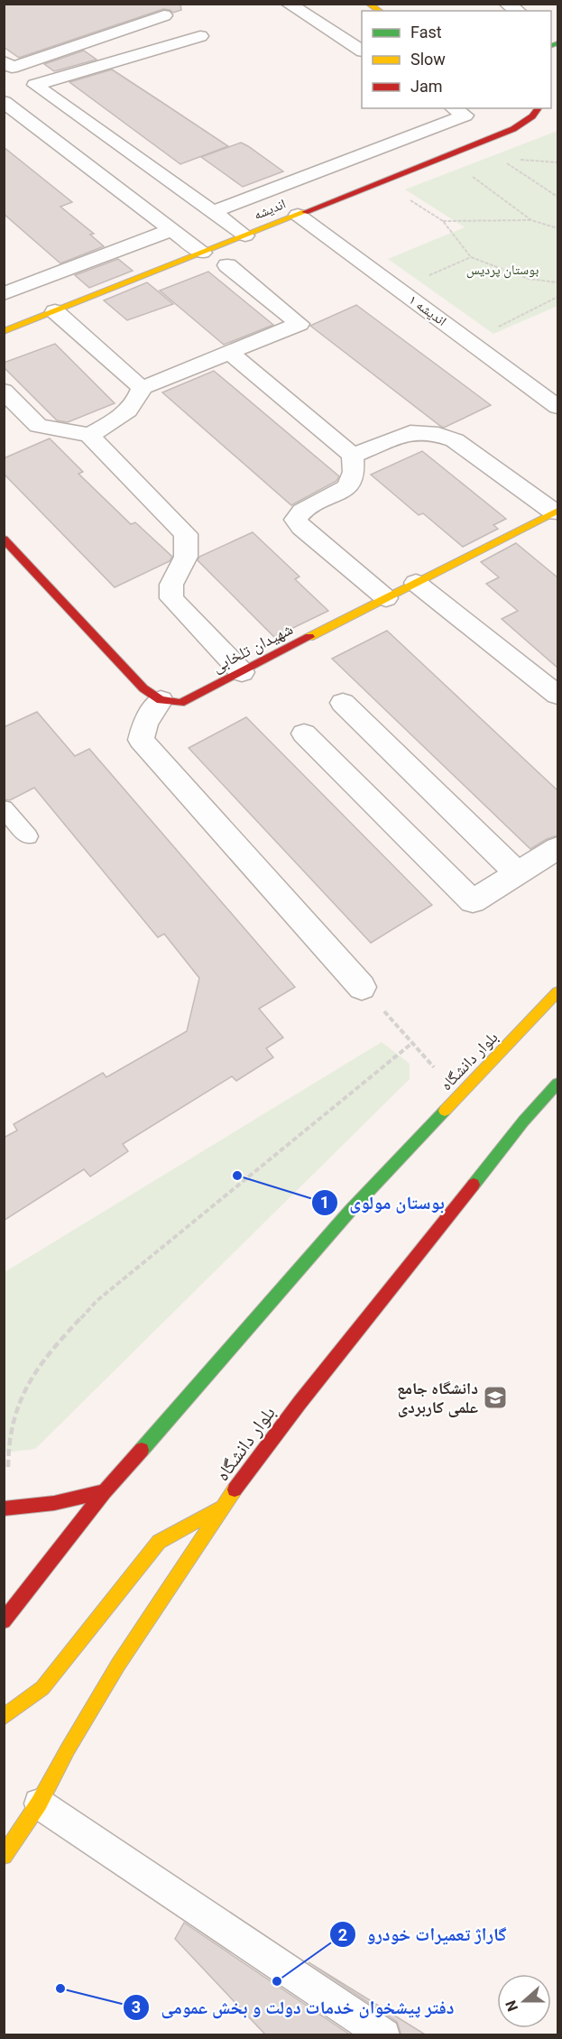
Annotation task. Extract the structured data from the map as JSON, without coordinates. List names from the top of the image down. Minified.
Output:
{"streets":{"street":["انديشه","اندیشه ۱","شهیدان تلخابی","بلوار دانشگاه"]},"crossings":[["انديشه","اندیشه ۱"]],"parks":["بوستان پردیس"],"places":{"other":["بوستان مولوی","گاراژ تعمیرات خودرو","دفتر پیشخوان خدمات دولت و بخش عمومی"],"school or university":["دانشگاه جامع علمی کاربردی"]},"legend":["Fast","Slow","Jam"],"north":"left"}
